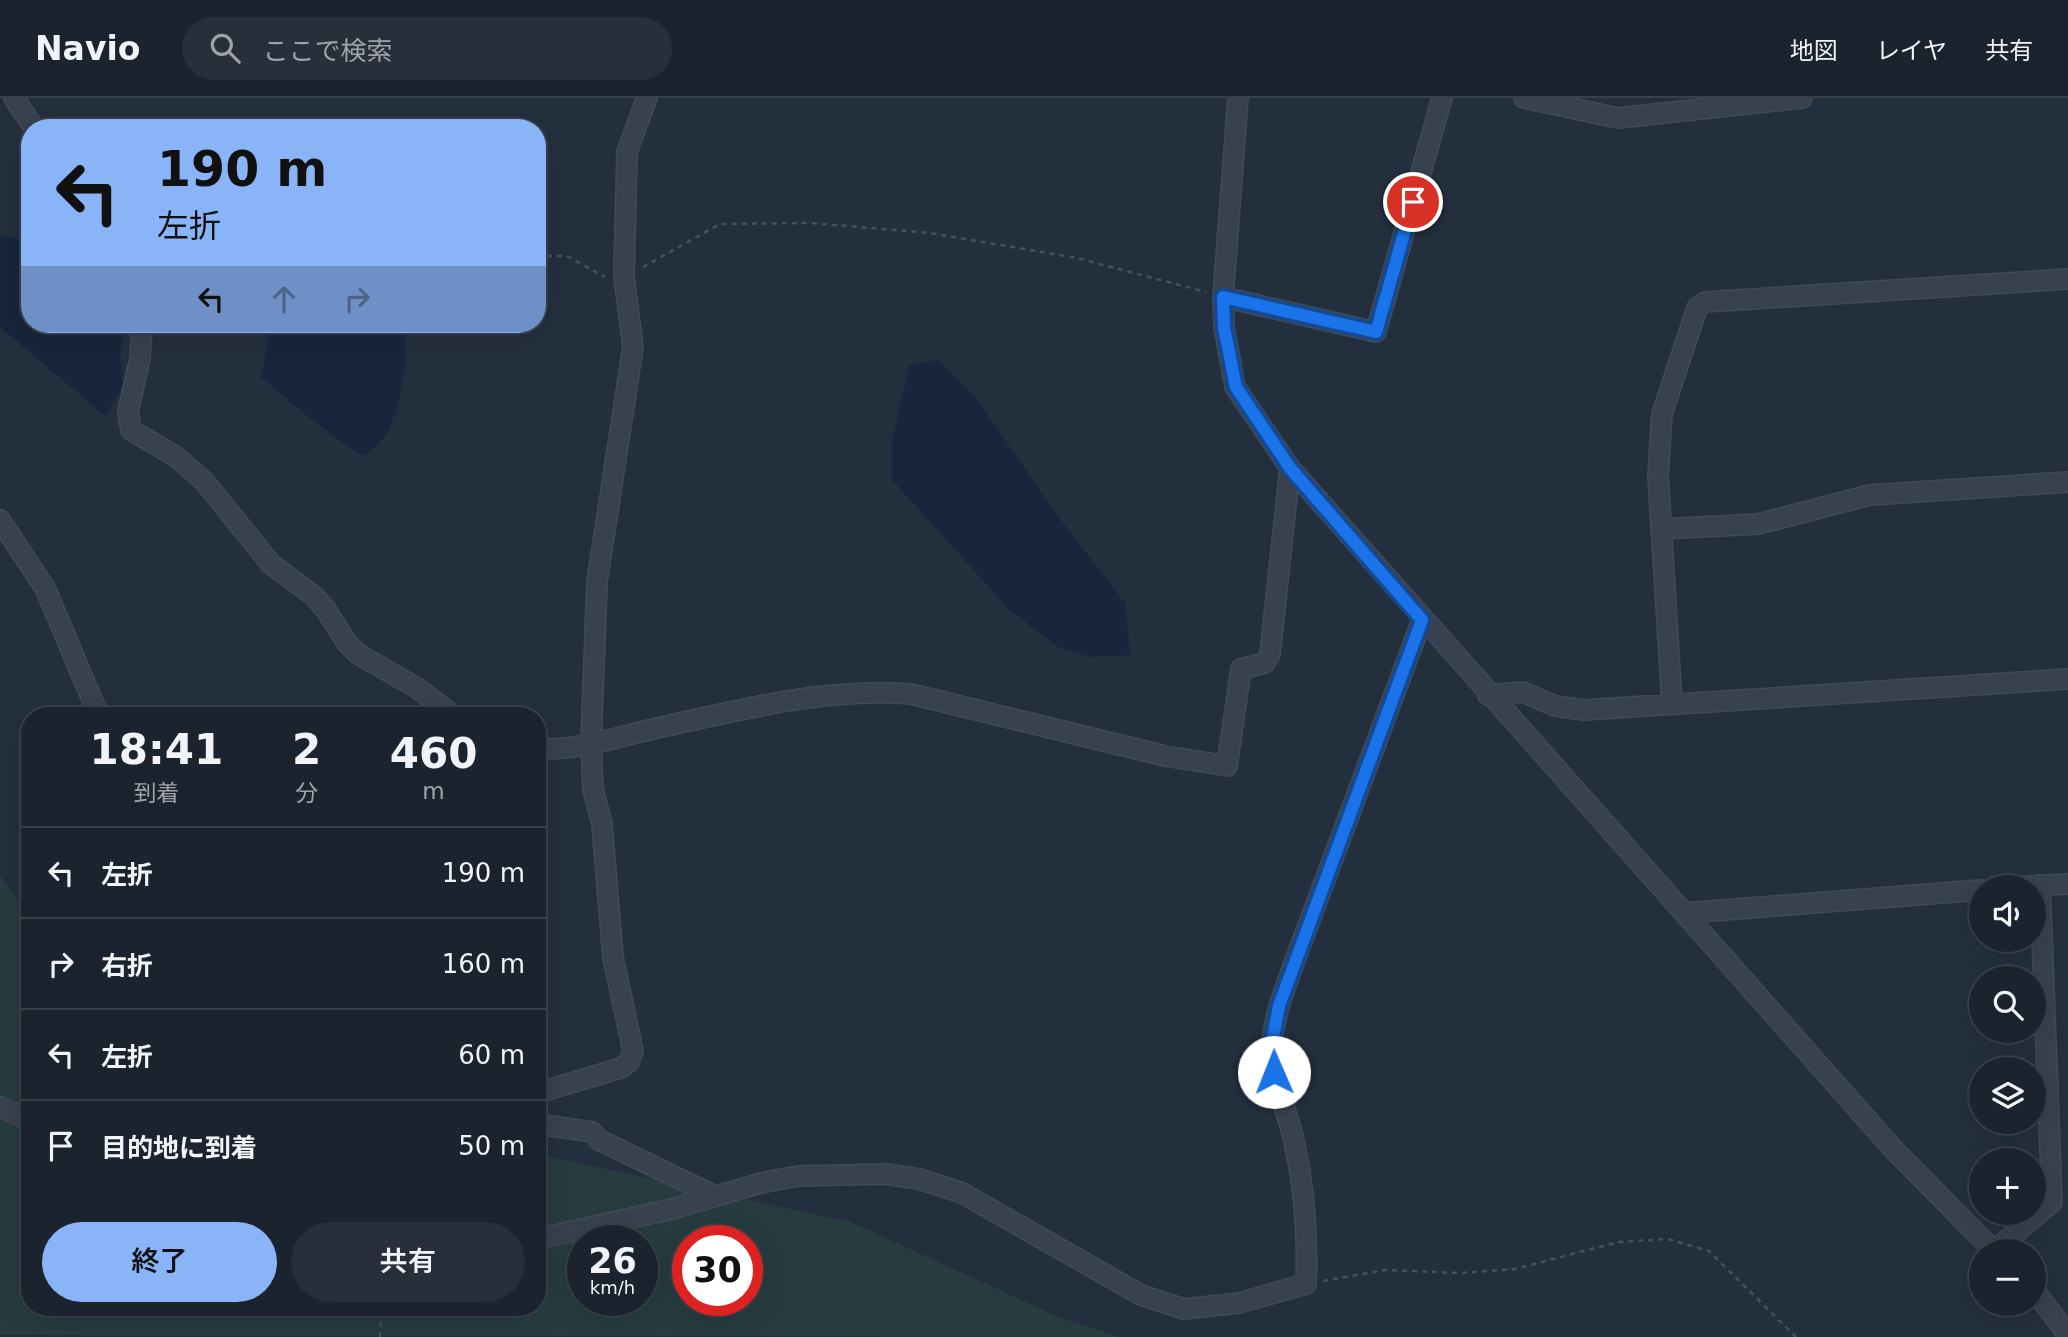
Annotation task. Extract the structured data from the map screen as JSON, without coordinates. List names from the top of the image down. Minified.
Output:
{"page":{"header":"Navio","search":"ここで検索","nav":["地図","レイヤ","共有"],"turn":["190 m","左折"],"eta":["18:41","到着","2","分","460","m"],"list":[{"name":"左折","value":"190 m"},{"name":"右折","value":"160 m"},{"name":"左折","value":"60 m"},{"name":"目的地に到着","value":"50 m"}],"map_buttons":["+","−"],"buttons":["終了","共有"],"speed":"26 km/h","limit":"30"}}
